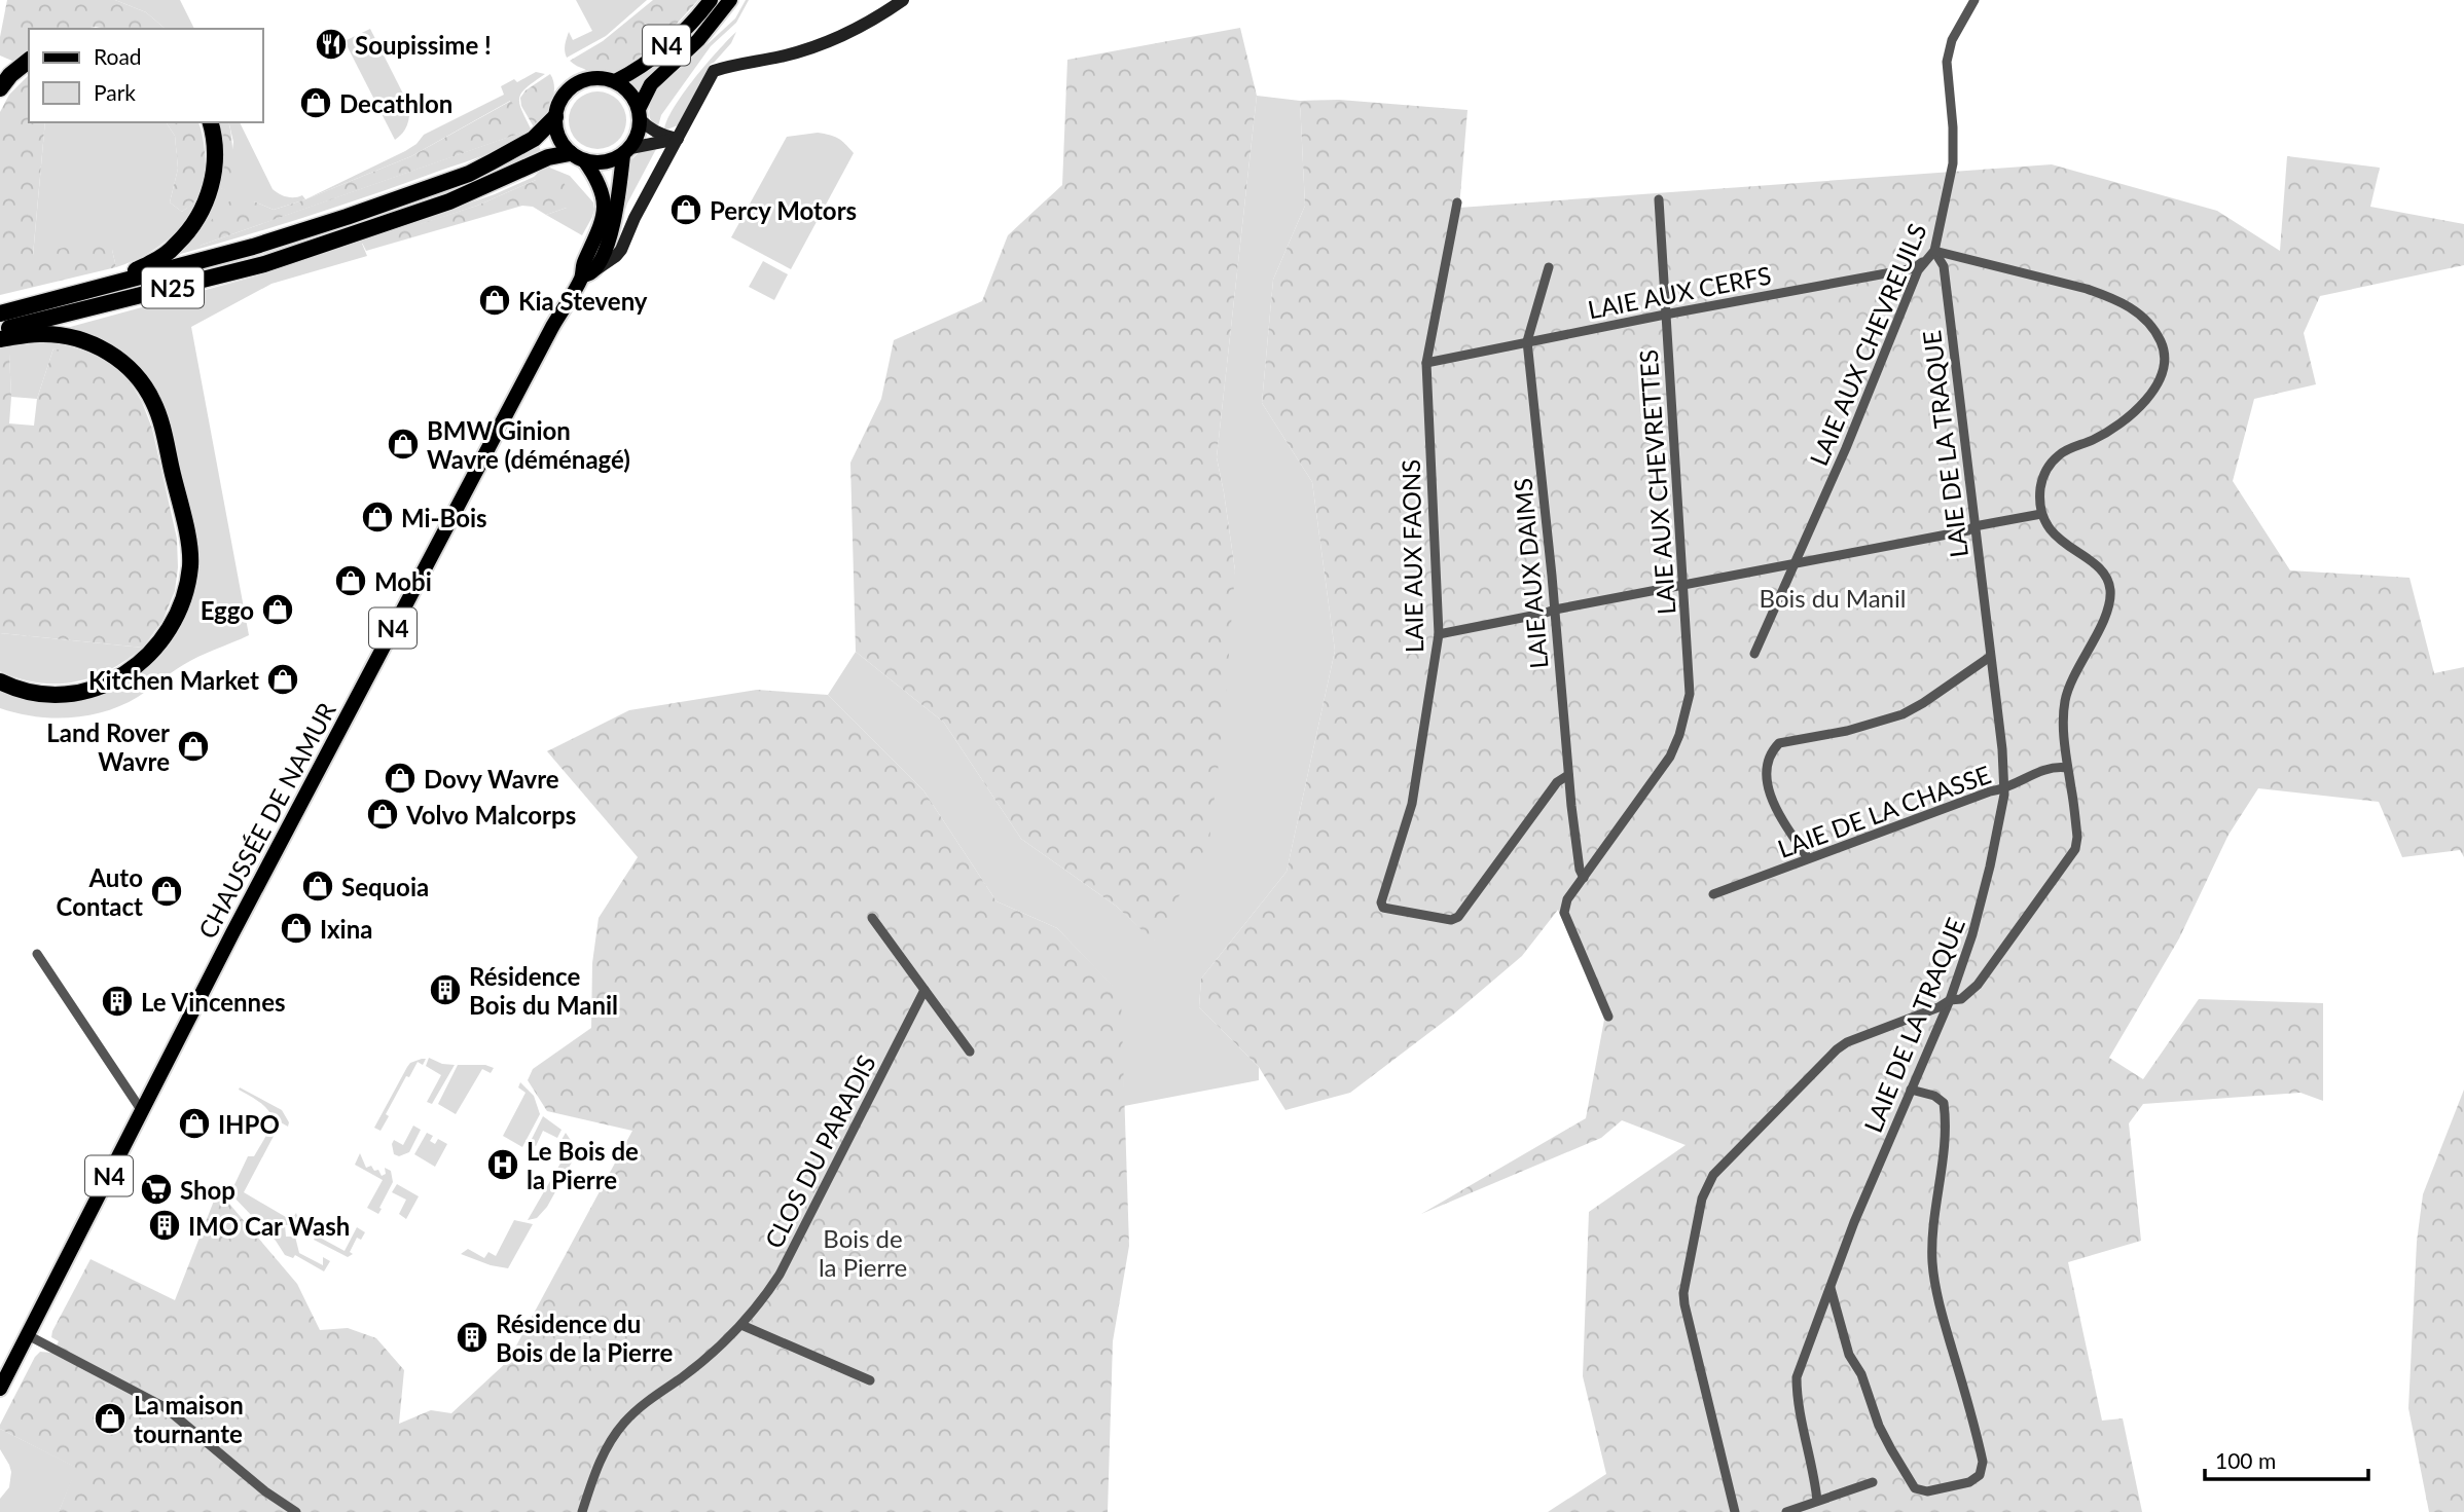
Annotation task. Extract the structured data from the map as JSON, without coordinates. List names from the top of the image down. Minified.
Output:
{"streets":{"highway":["N25"],"main road":["N4","CHAUSSÉE DE NAMUR"],"street":["LAIE AUX CERFS","LAIE AUX CHEVREUILS","LAIE DE LA TRAQUE","LAIE AUX CHEVRETTES","LAIE AUX FAONS","LAIE AUX DAIMS","LAIE DE LA CHASSE","CLOS DU PARADIS"]},"crossings":[["N4","N25"],["N4","CHAUSSÉE DE NAMUR"],["N25","CHAUSSÉE DE NAMUR"],["LAIE AUX CERFS","LAIE AUX CHEVREUILS"],["LAIE AUX CERFS","LAIE DE LA TRAQUE"],["LAIE AUX CERFS","LAIE AUX CHEVRETTES"],["LAIE AUX CERFS","LAIE AUX FAONS"],["LAIE AUX CERFS","LAIE AUX DAIMS"],["LAIE AUX CHEVREUILS","LAIE DE LA TRAQUE"],["LAIE DE LA TRAQUE","LAIE DE LA CHASSE"],["LAIE AUX CHEVRETTES","LAIE AUX DAIMS"],["LAIE AUX FAONS","LAIE AUX DAIMS"]],"parks":["Bois du Manil","Bois de la Pierre"],"places":{"restaurant":["Soupissime !"],"shop":["Decathlon","Percy Motors","Kia Steveny","BMW Ginion Wavre (déménagé)","Mi-Bois","Mobi","Eggo","Kitchen Market","Land Rover Wavre","Dovy Wavre","Volvo Malcorps","Sequoia","Auto Contact","Ixina","IHPO","La maison tournante"],"building":["Résidence Bois du Manil","Le Vincennes","IMO Car Wash","Résidence du Bois de la Pierre"],"hospital":["Le Bois de la Pierre"],"supermarket":["Shop"]},"legend":["Road","Park"],"scale_bar":"100 m"}
